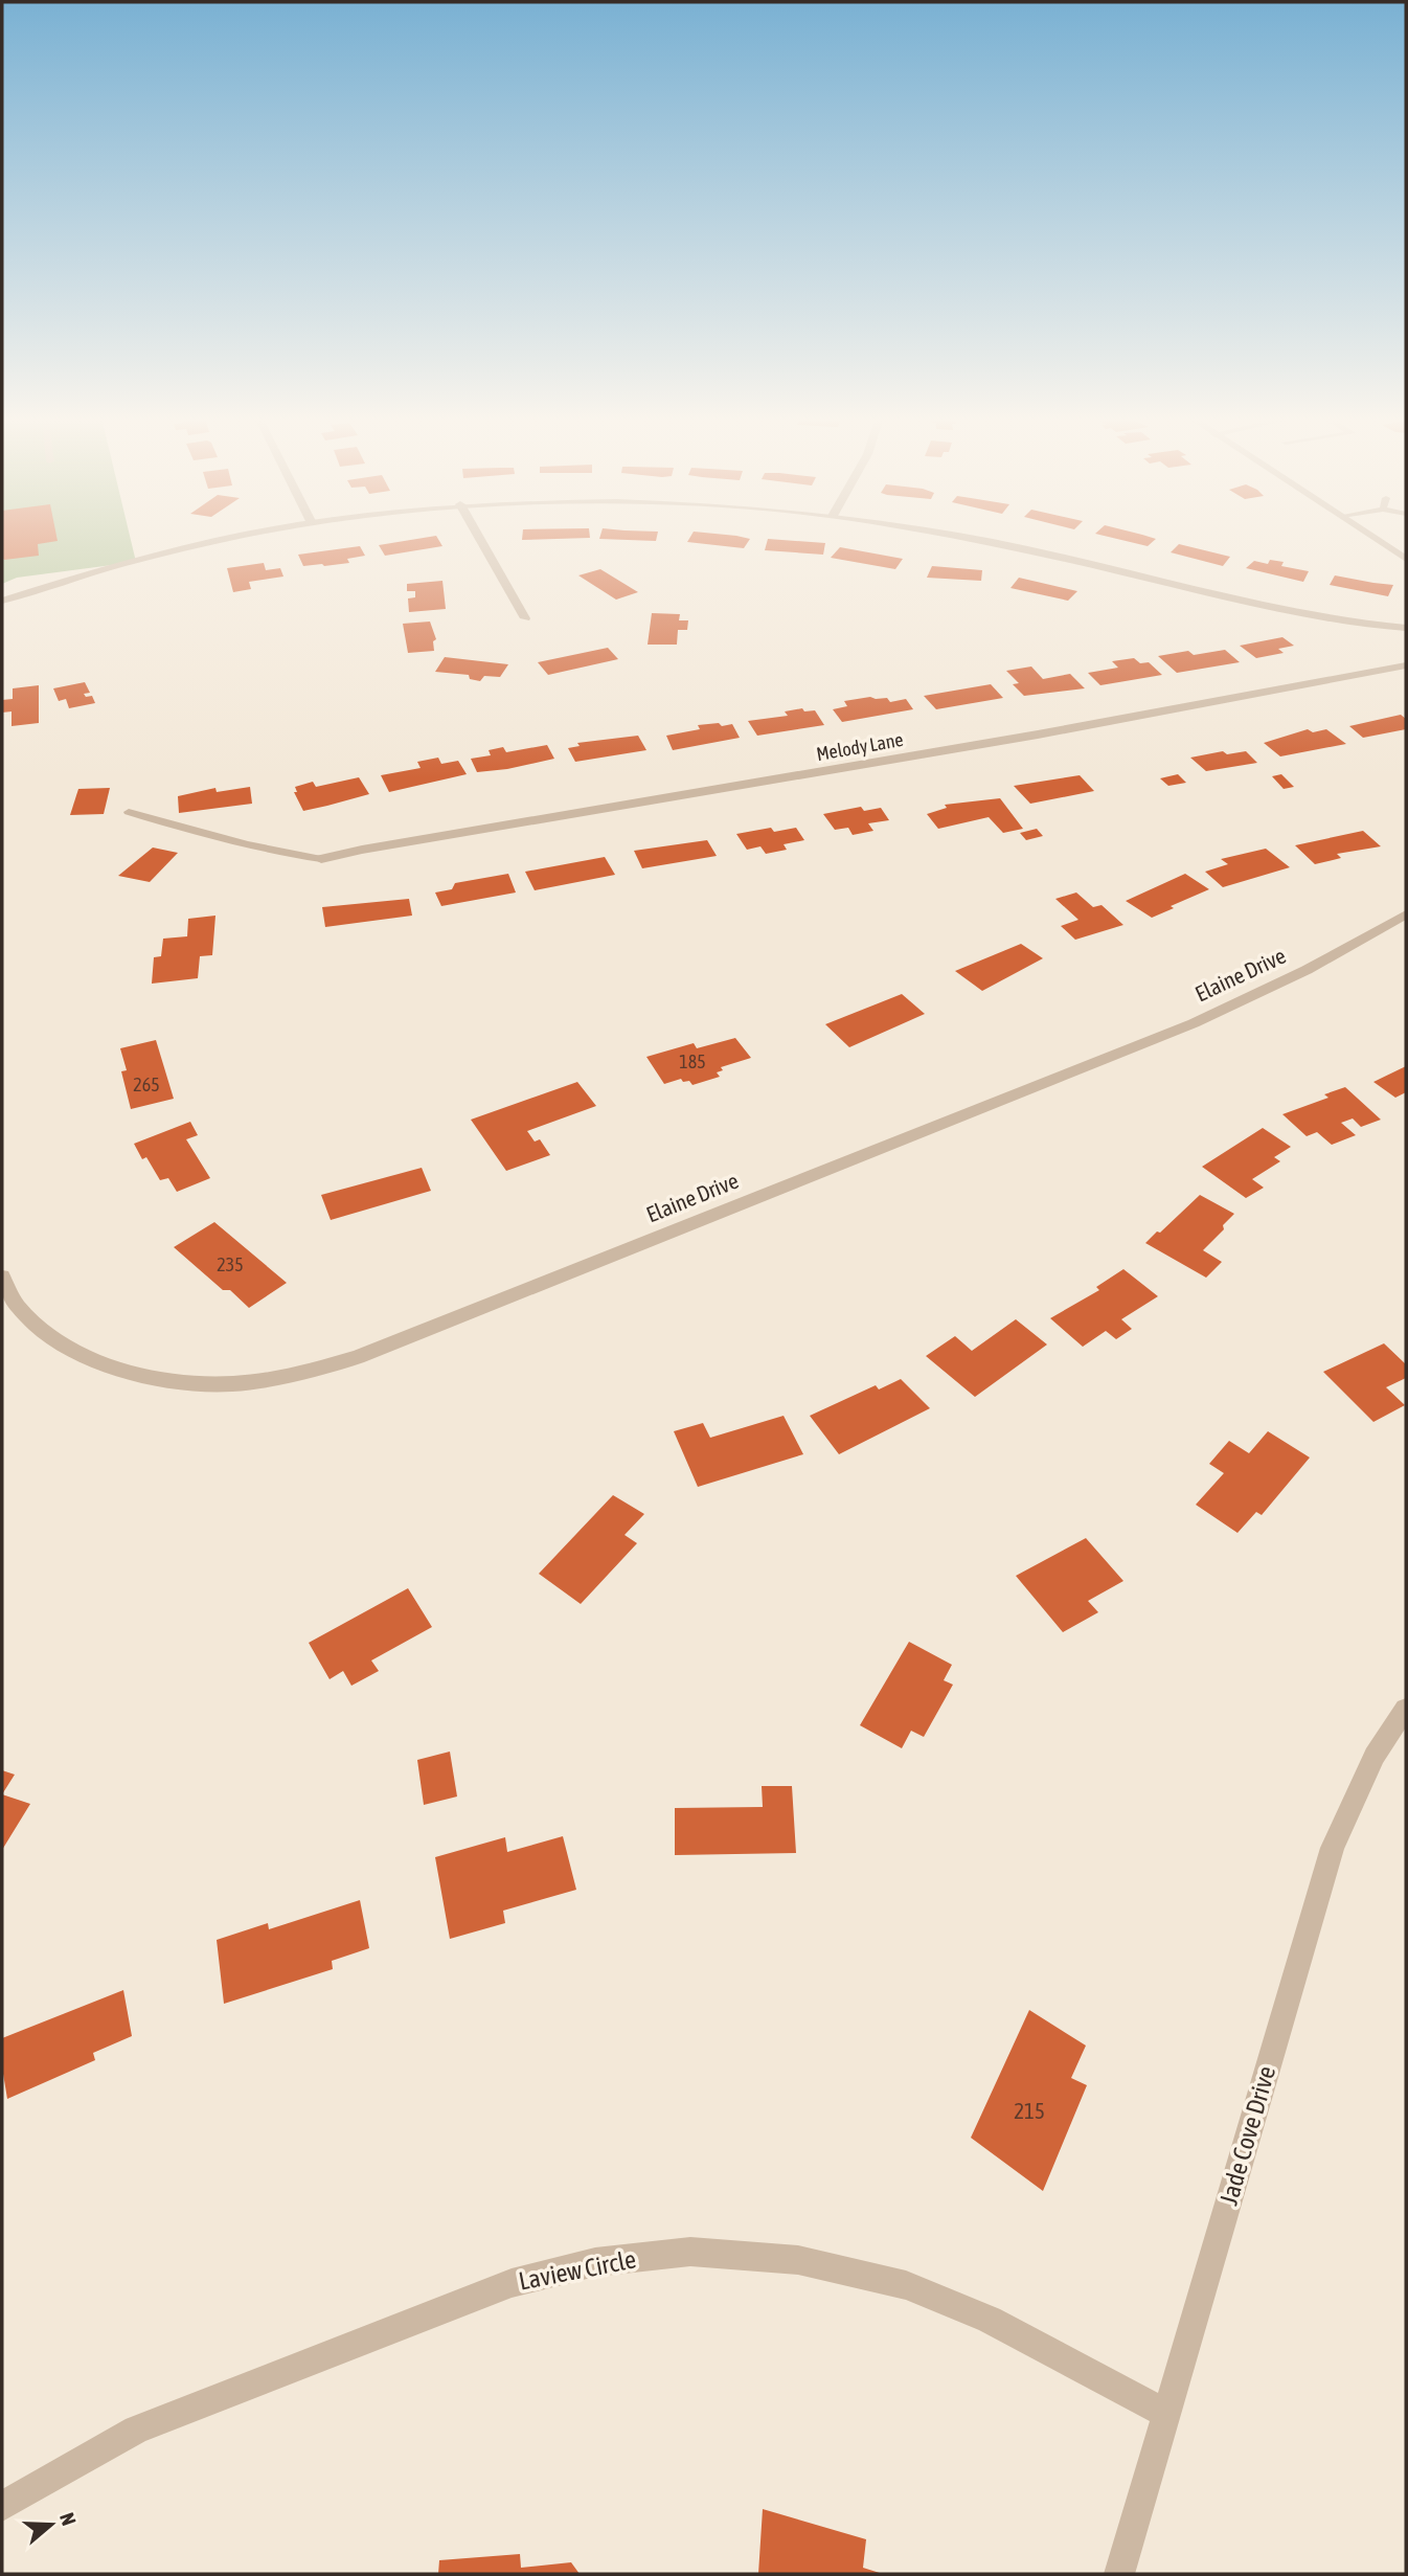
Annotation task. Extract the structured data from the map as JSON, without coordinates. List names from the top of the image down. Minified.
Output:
{"streets":{"street":["Melody Lane","Elaine Drive","Jade Cove Drive","Laview Circle"]},"crossings":[["Jade Cove Drive","Laview Circle"]],"house_numbers":["185","265","235","215"],"north":"right"}
